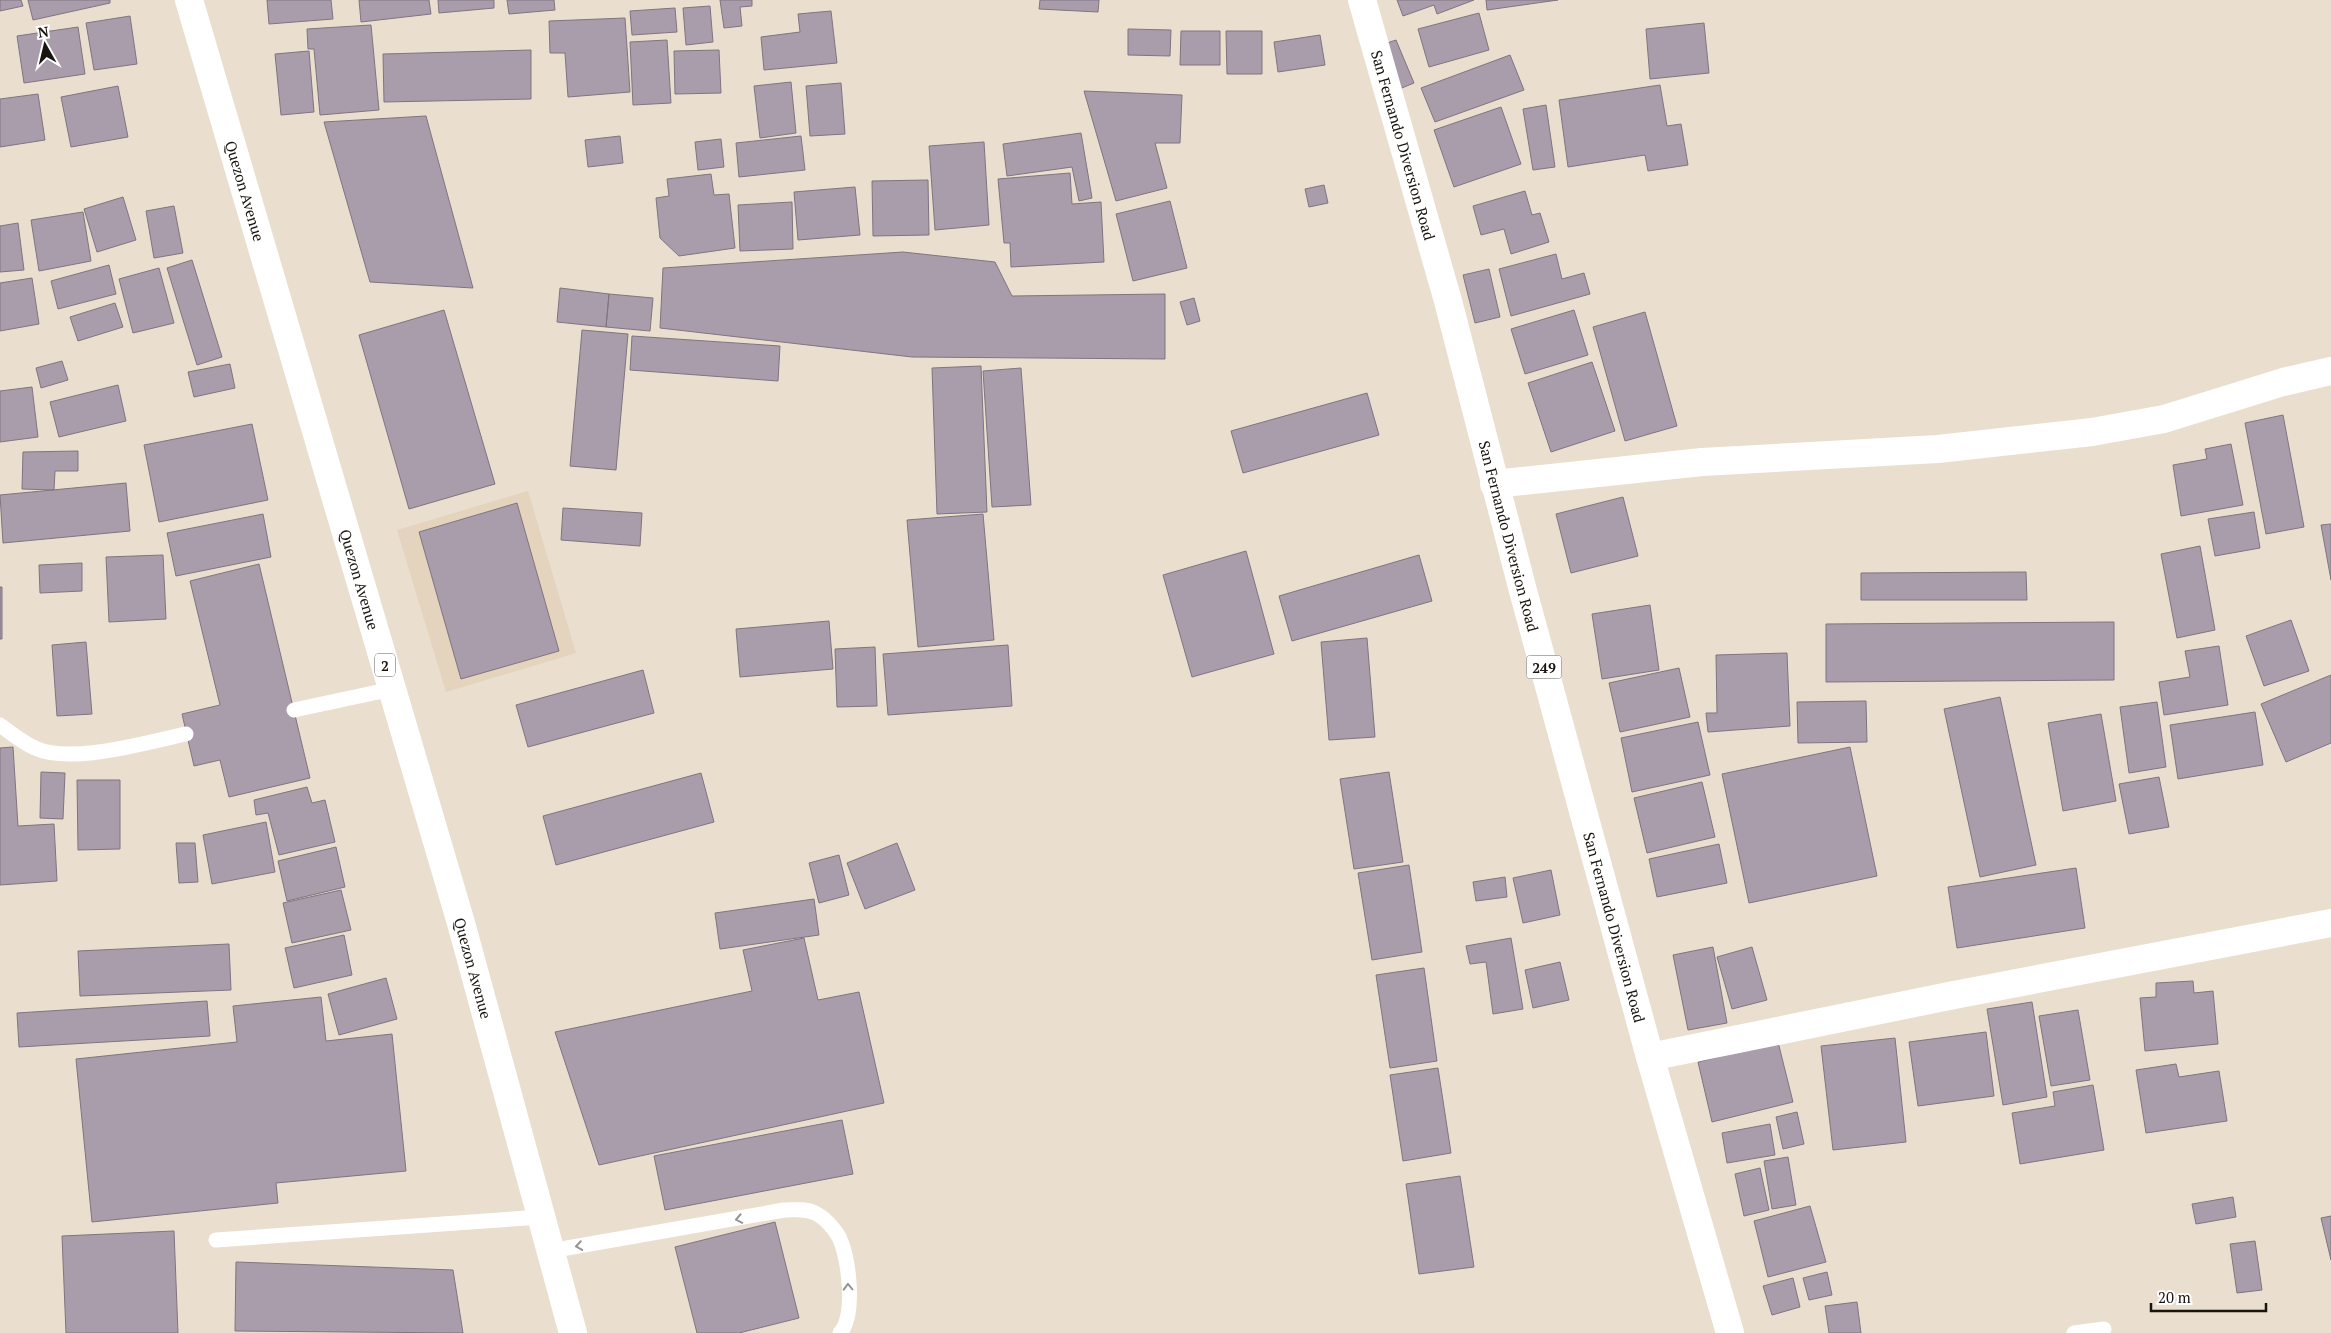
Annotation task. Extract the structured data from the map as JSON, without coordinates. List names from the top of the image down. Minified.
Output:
{"streets":{"main road":["San Fernando Diversion Road","Quezon Avenue","2","249"]},"scale_bar":"20 m","north":"top"}
